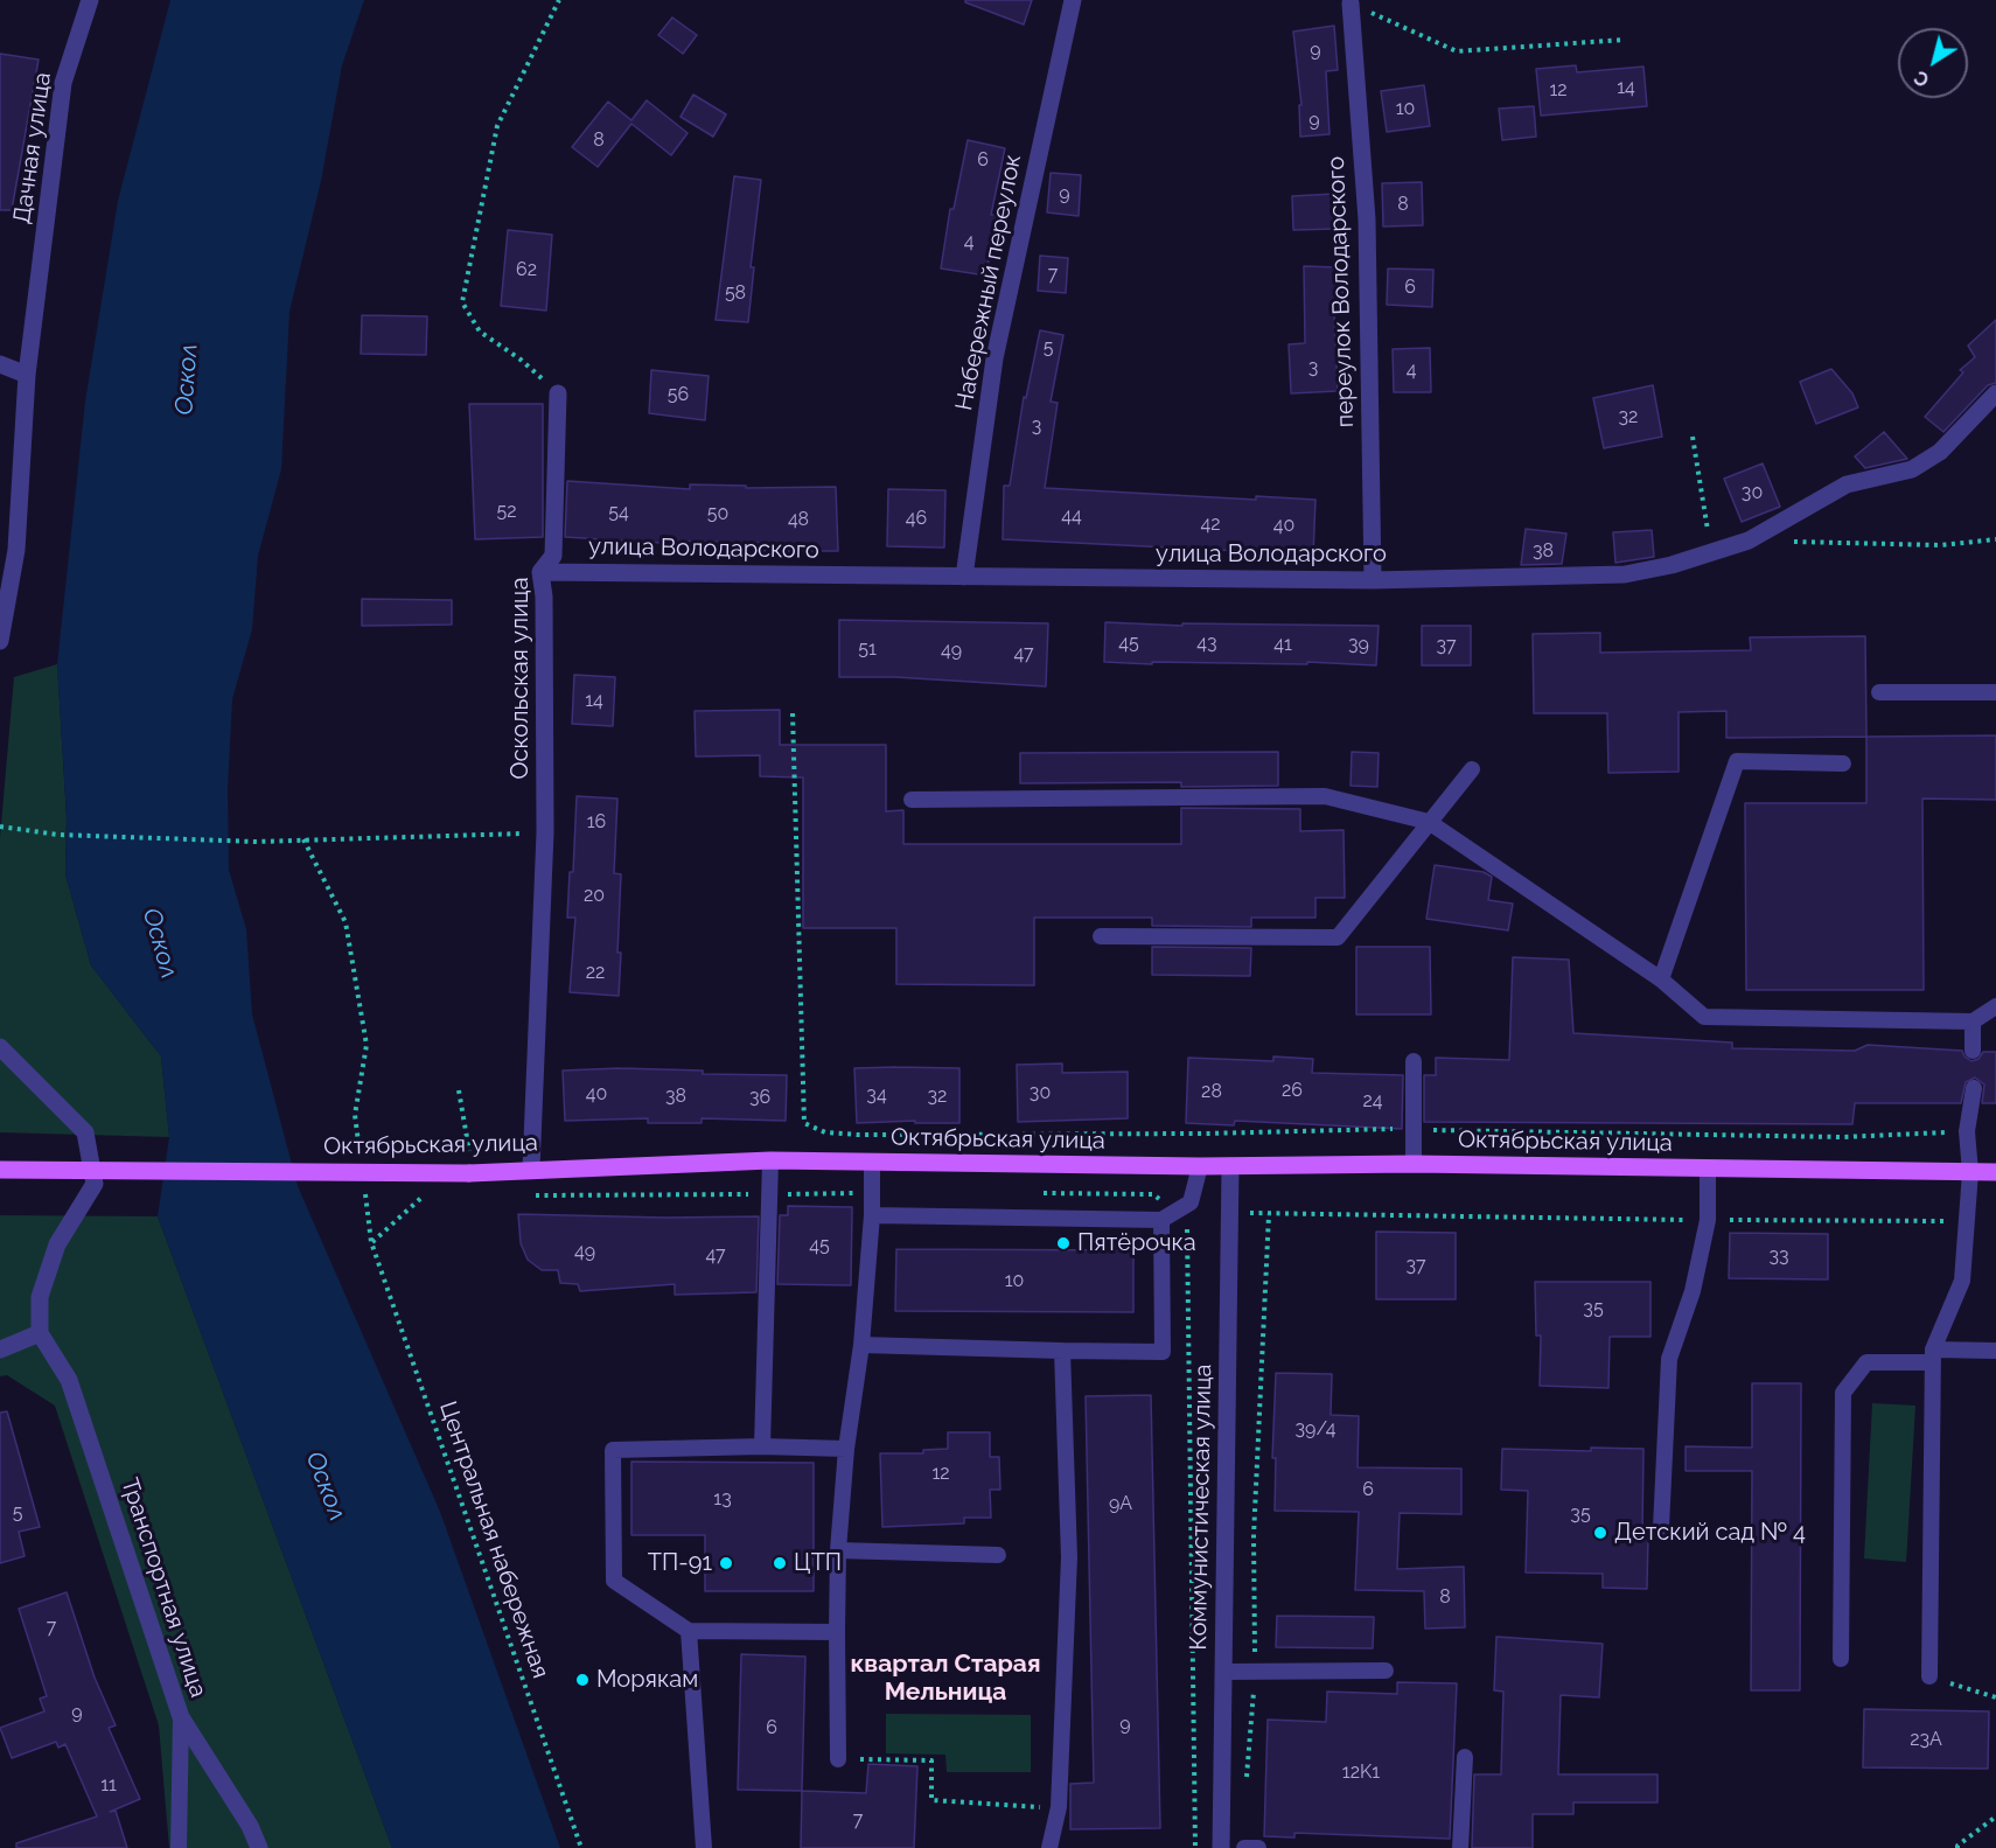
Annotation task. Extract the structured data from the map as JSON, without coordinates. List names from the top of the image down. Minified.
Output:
{"streets":{"main road":["Октябрьская улица"],"street":["Дачная улица","Набережный переулок","переулок Володарского","улица Володарского","Оскольская улица","Коммунистическая улица","Транспортная улица"],"path":["Центральная набережная"]},"crossings":[["Набережный переулок","улица Володарского"],["переулок Володарского","улица Володарского"],["улица Володарского","Оскольская улица"],["Оскольская улица","Октябрьская улица"],["Октябрьская улица","Коммунистическая улица"]],"districts":["квартал Старая Мельница"],"water":["Оскол"],"places":["Пятёрочка","Детский сад № 4","ТП-91","ЦТП","Морякам"],"house_numbers":["9","14","12","10","9","8","6","9","8","4","62","7","6","58","5","3","4","56","32","3","30","52","54","50","44","46","48","42","40","38","45","43","41","39","37","51","49","47","14","16","20","22","26","28","30","40","34","38","32","36","24","45","49","47","33","37","10","35","39/4","12","6","13","9А","5","35","8","7","9","9","6","23А","12K1","11","7"],"north":"bottom left"}
